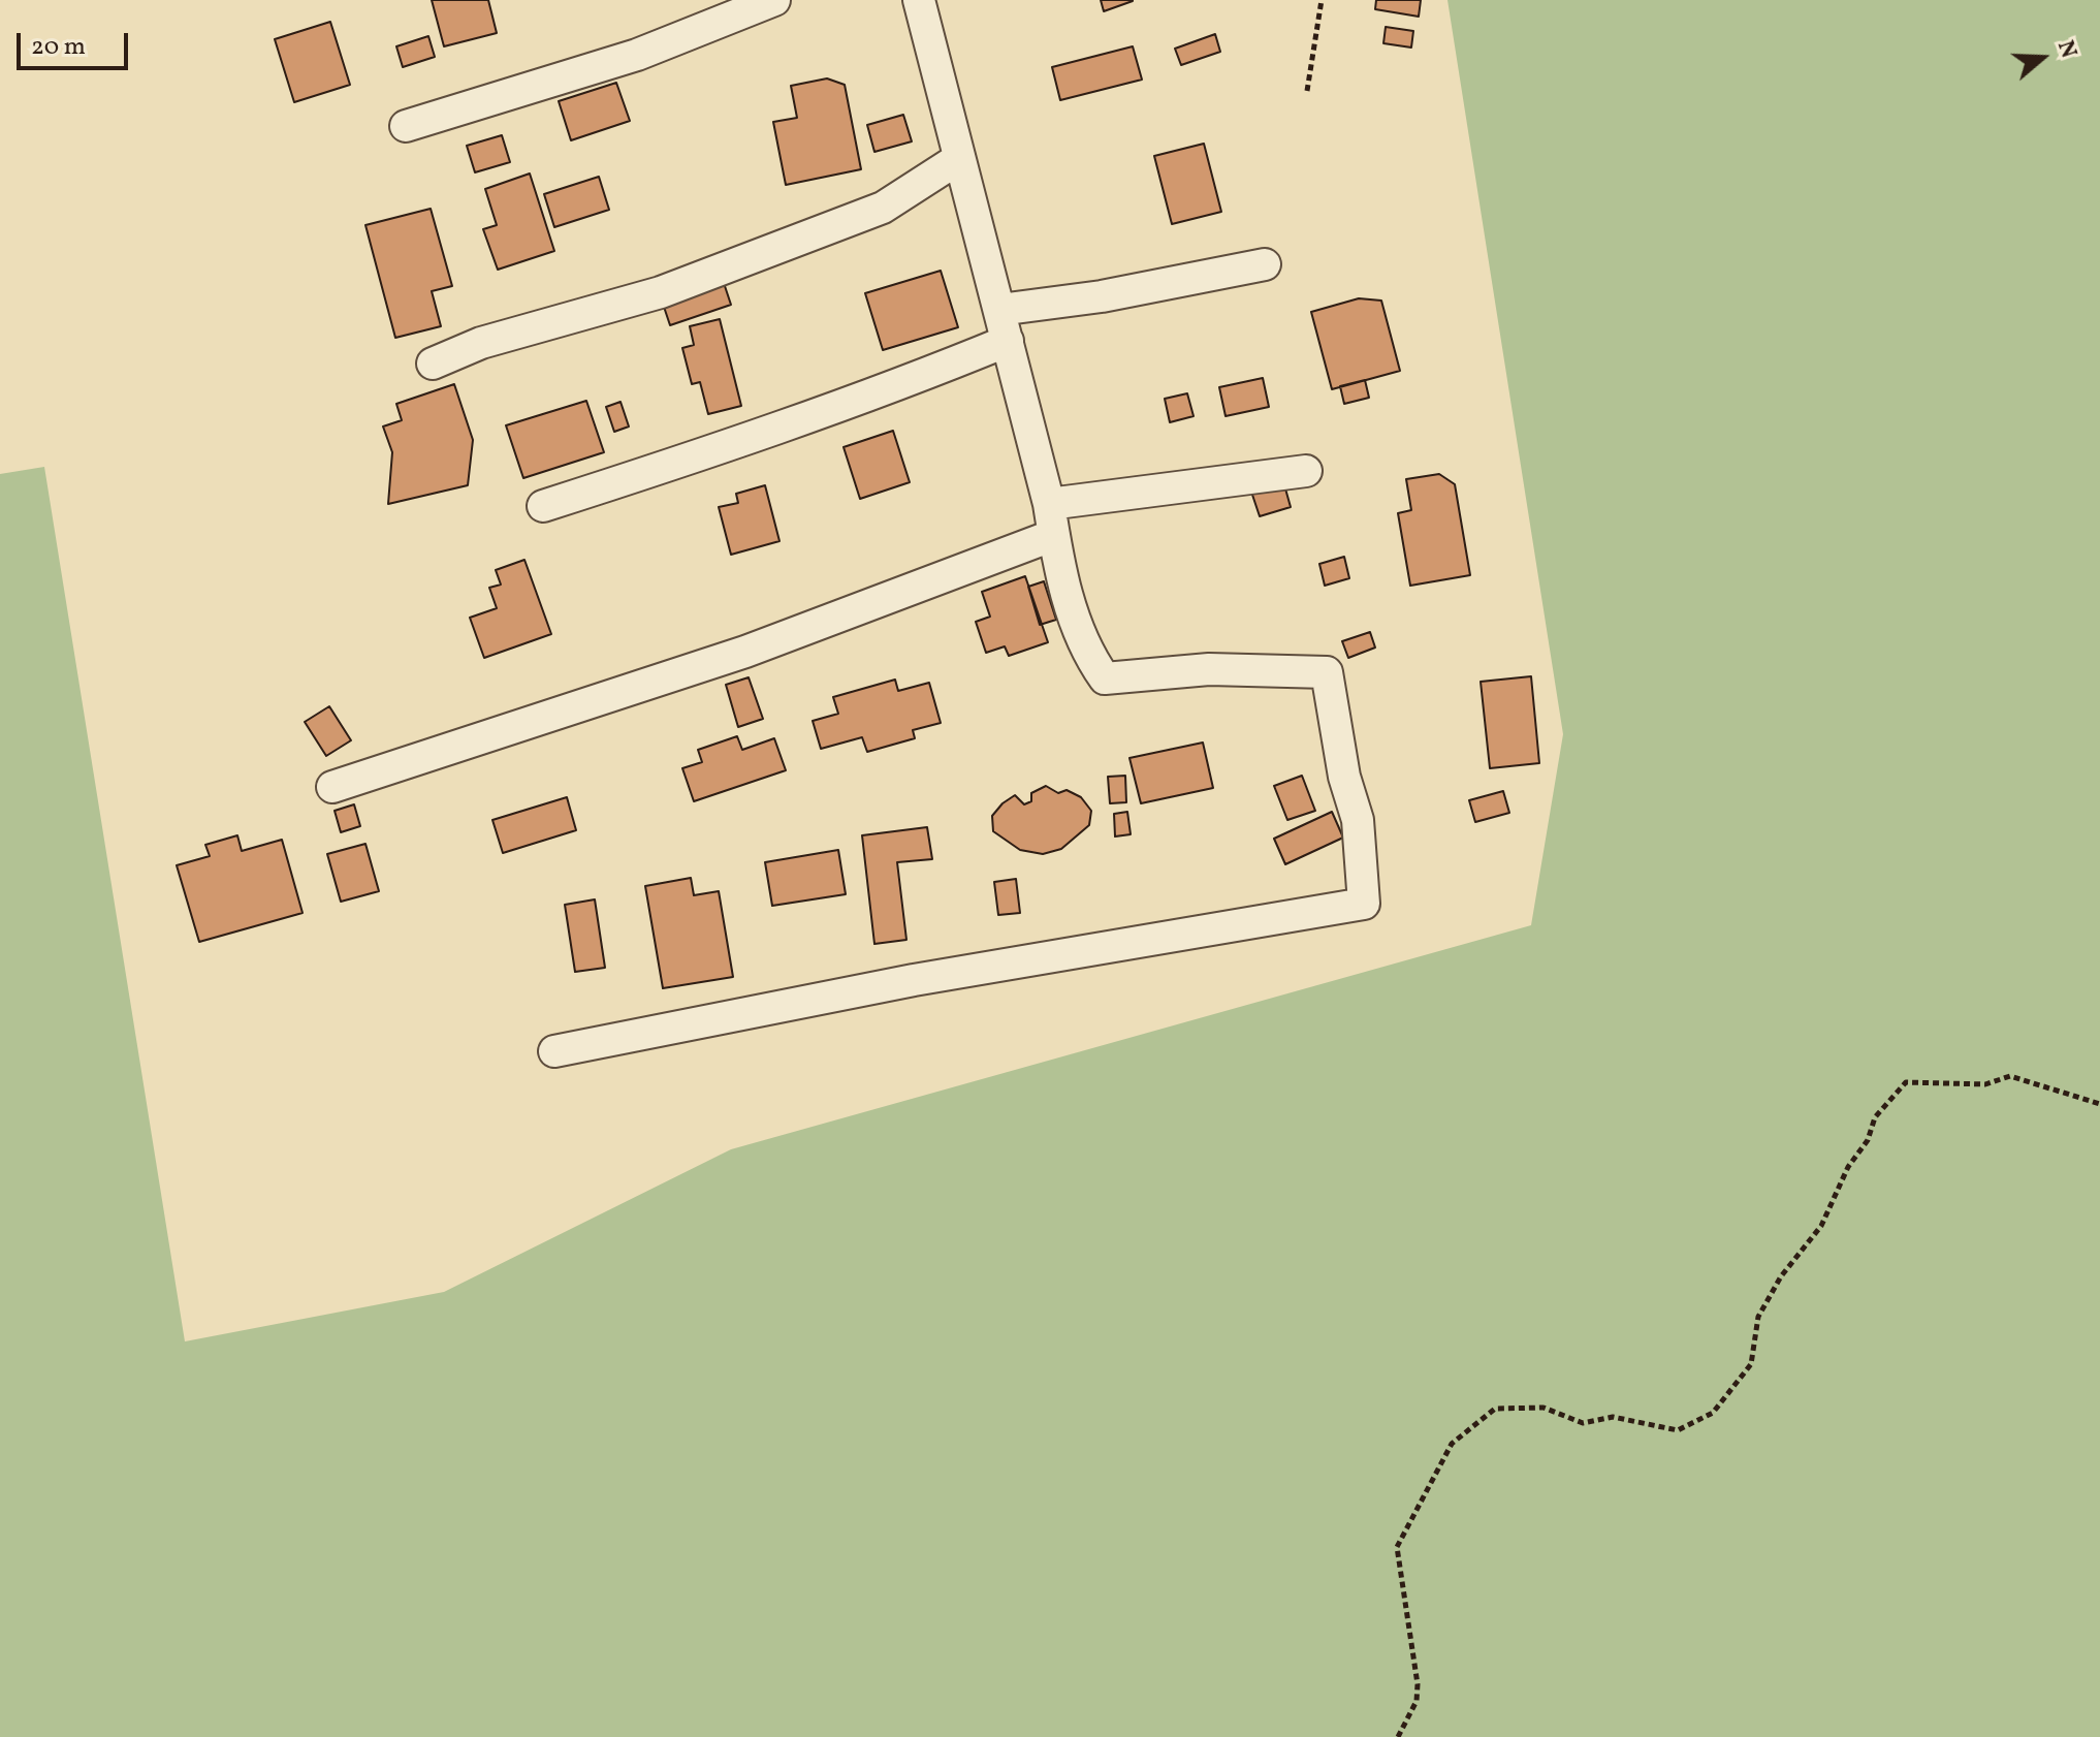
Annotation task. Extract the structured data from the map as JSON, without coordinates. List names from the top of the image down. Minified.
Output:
{"scale_bar":"20 m","north":"right"}
